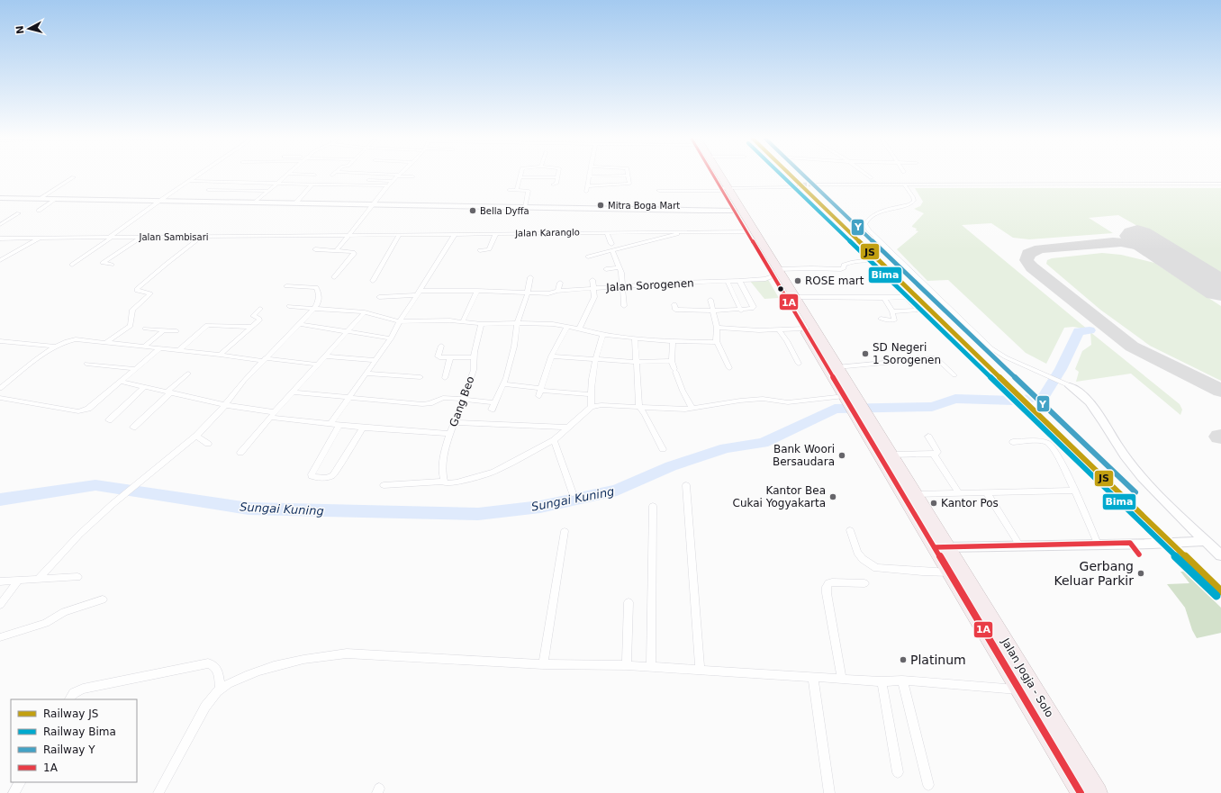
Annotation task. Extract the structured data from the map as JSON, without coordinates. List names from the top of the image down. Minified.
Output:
{"streets":{"highway":["Jalan Jogja - Solo"],"street":["Jalan Karanglo","Jalan Sambisari","Jalan Sorogenen","Gang Beo"]},"crossings":[["Jalan Karanglo","Jalan Sambisari"],["Jalan Karanglo","Jalan Jogja - Solo"],["Jalan Sorogenen","Jalan Jogja - Solo"]],"water":["Sungai Kuning"],"places":["Mitra Boga Mart","Bella Dyffa","ROSE mart","SD Negeri 1 Sorogenen","Bank Woori Bersaudara","Kantor Bea Cukai Yogyakarta","Kantor Pos","Gerbang Keluar Parkir","Platinum"],"lines":["rail line JS","rail line Bima","rail line Y","transit line 1A"],"legend":["Railway JS","Railway Bima","Railway Y","1A"],"north":"left"}
